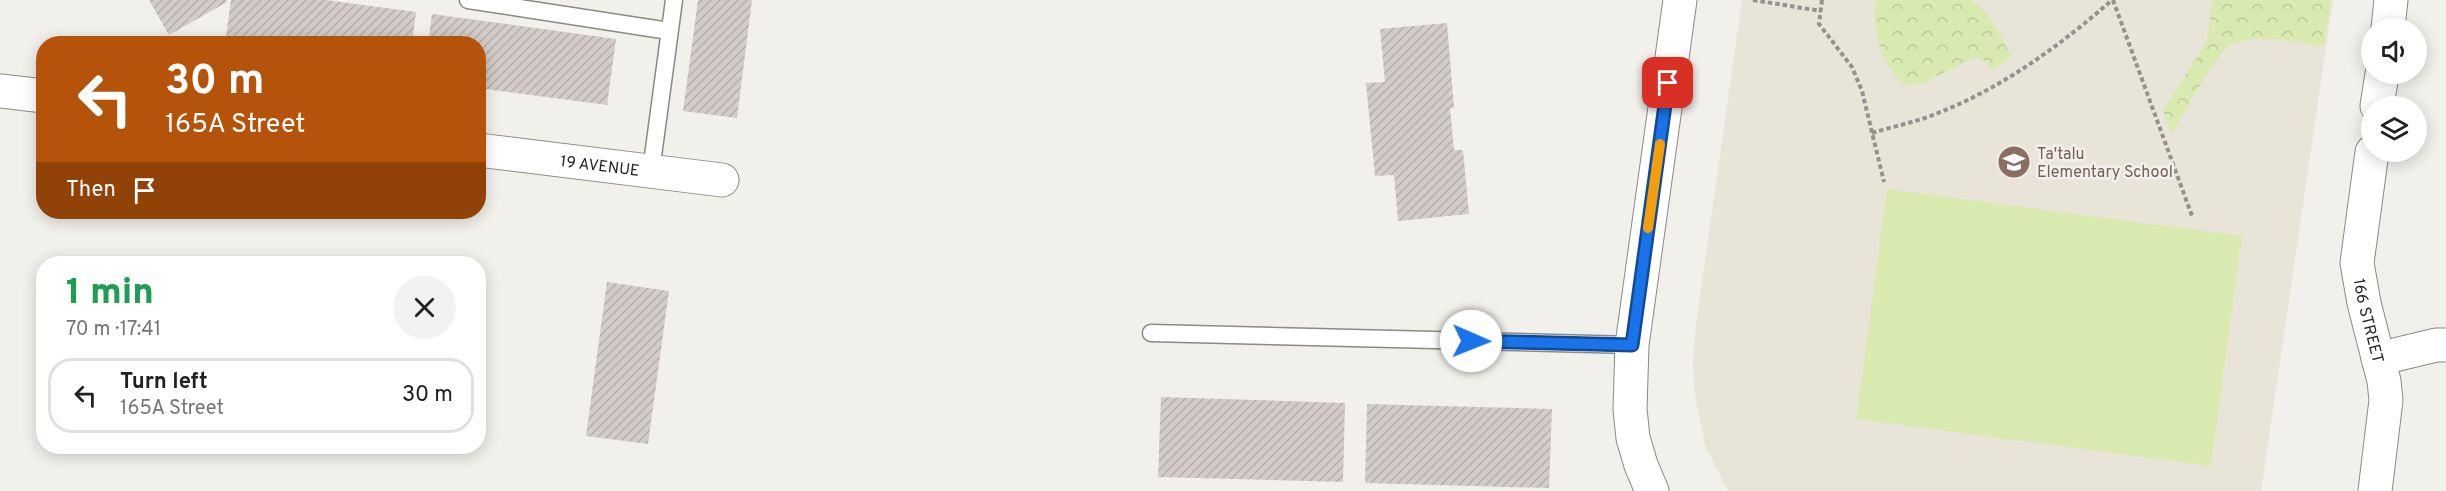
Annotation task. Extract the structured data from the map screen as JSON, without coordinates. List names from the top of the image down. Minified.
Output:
{"streets":{"street":["19 AVENUE","166 STREET"]},"places":{"school or university":["Ta'talu Elementary School"]},"page":{"turn":["30 m","165A Street"],"then":"Then","heading":["1 min","70 m · 17:41"],"list":[{"name":"Turn left","note":"165A Street","value":"30 m"}]}}
